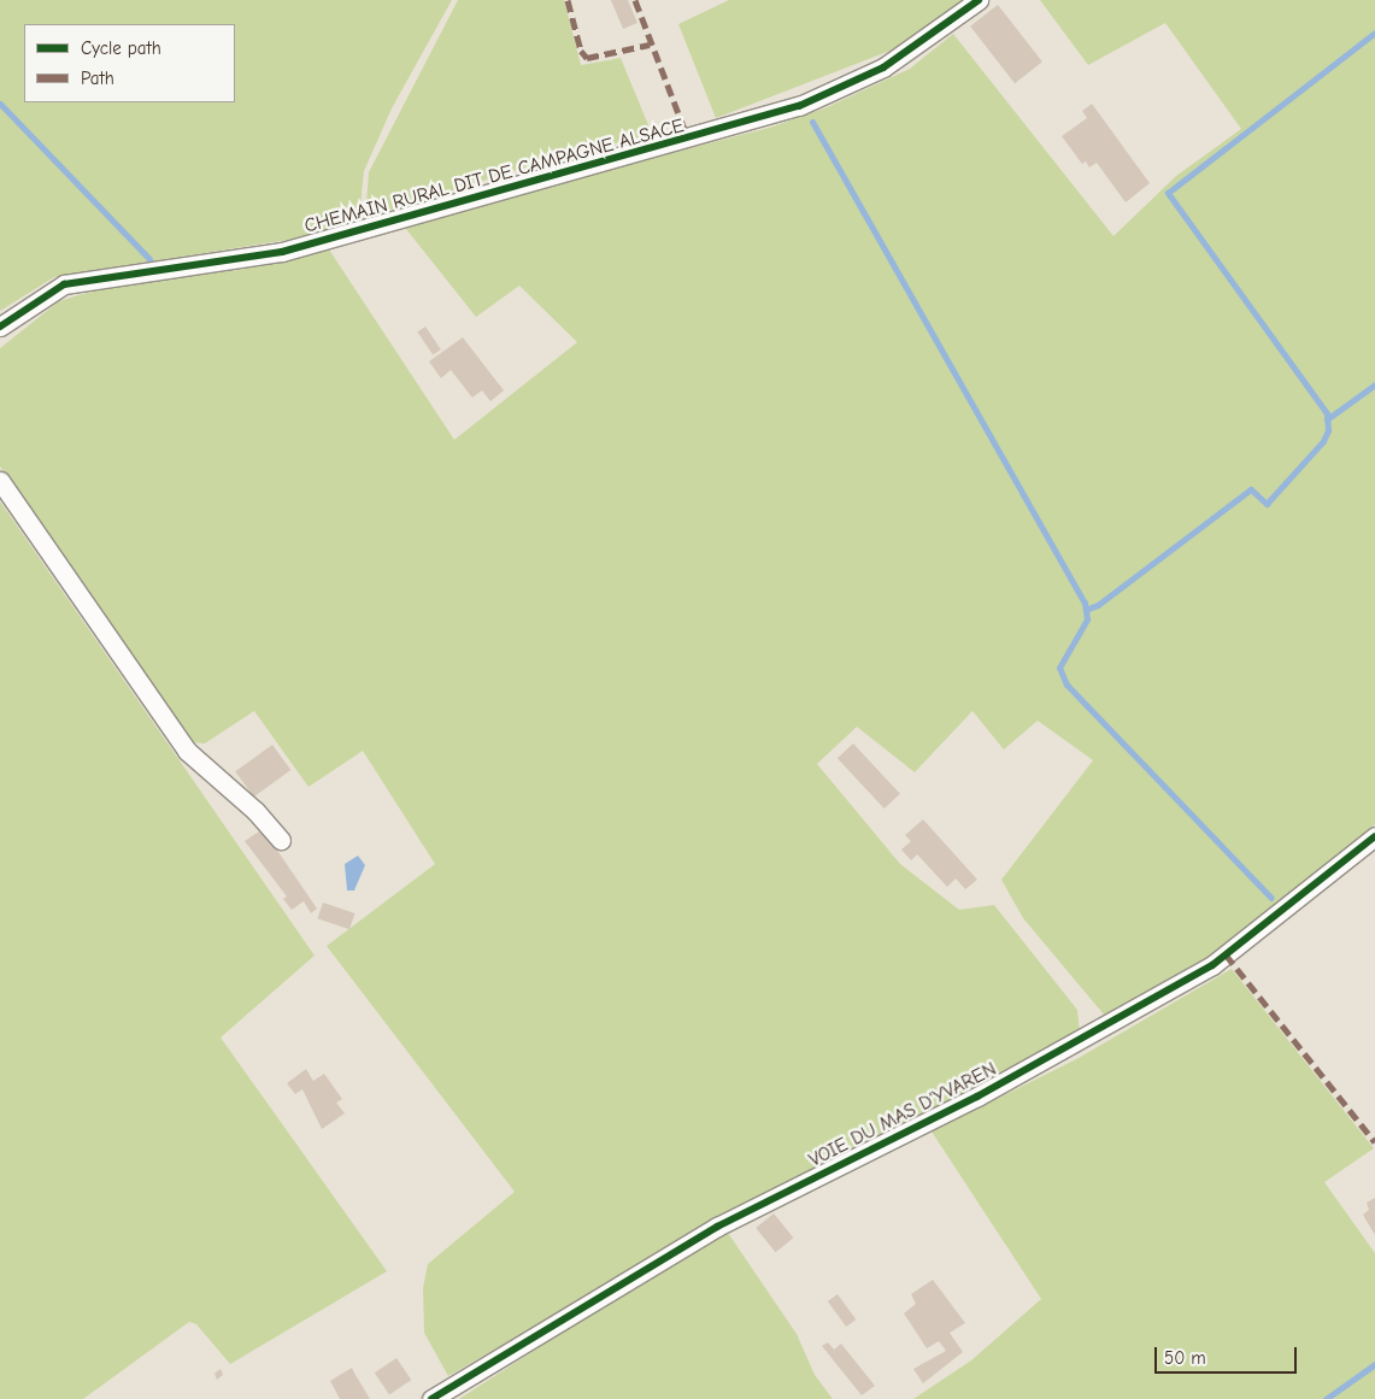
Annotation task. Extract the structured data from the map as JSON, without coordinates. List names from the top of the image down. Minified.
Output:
{"streets":{"street":["CHEMAIN RURAL DIT DE CAMPAGNE ALSACE","VOIE DU MAS D'YVAREN"]},"legend":["Cycle path","Path"],"scale_bar":"50 m"}
